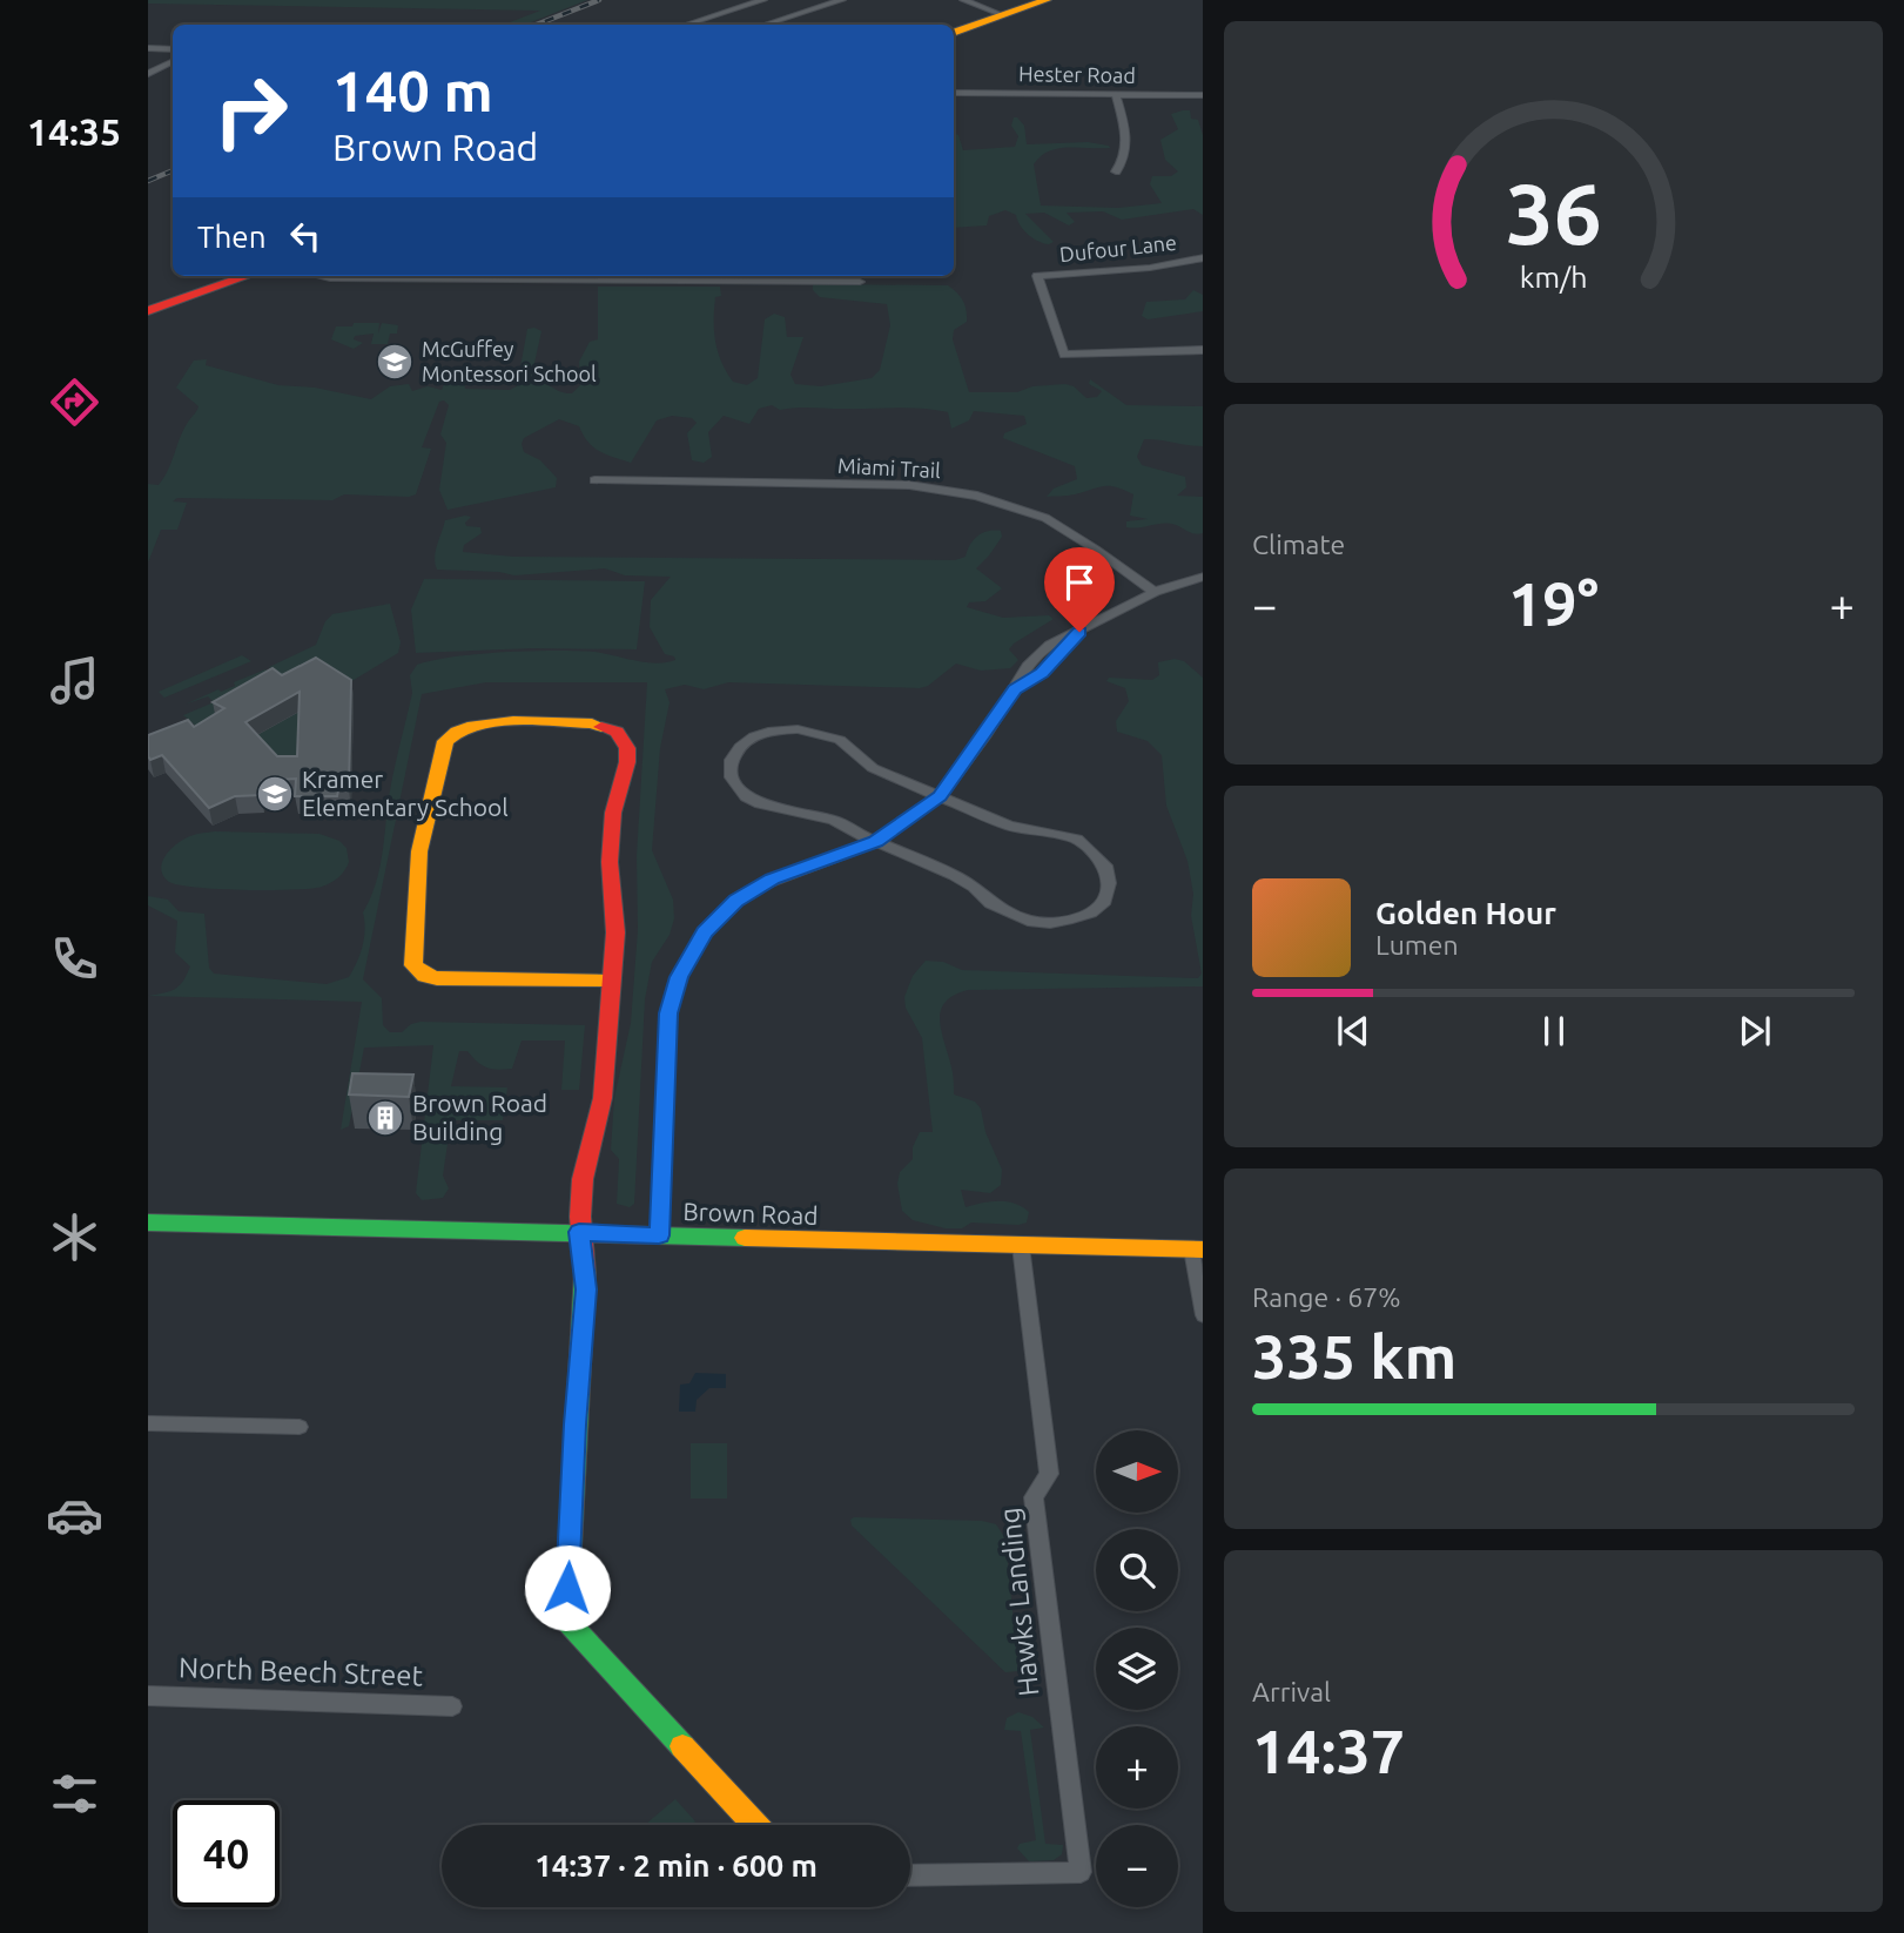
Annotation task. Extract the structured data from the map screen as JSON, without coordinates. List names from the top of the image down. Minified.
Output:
{"streets":{"main road":["Brown Road"],"street":["Hester Road","Dufour Lane","Miami Trail","Hawks Landing","North Beech Street"]},"crossings":[["Brown Road","Hawks Landing"]],"places":{"school or university":["McGuffey Montessori School","Kramer Elementary School"],"building":["Brown Road Building"]},"north":"right","page":{"tabs":"14:35","turn":["140 m","Brown Road"],"then":"Then","tile":["Climate",["Range · 67%","335 km"],["Arrival","14:37"]],"heat":["−","19°","+"],"song":["Golden Hour","Lumen"],"map_buttons":["+","−"],"limit":"40","trip":"14:37 · 2 min · 600 m","gauge":["36","km/h"]}}
